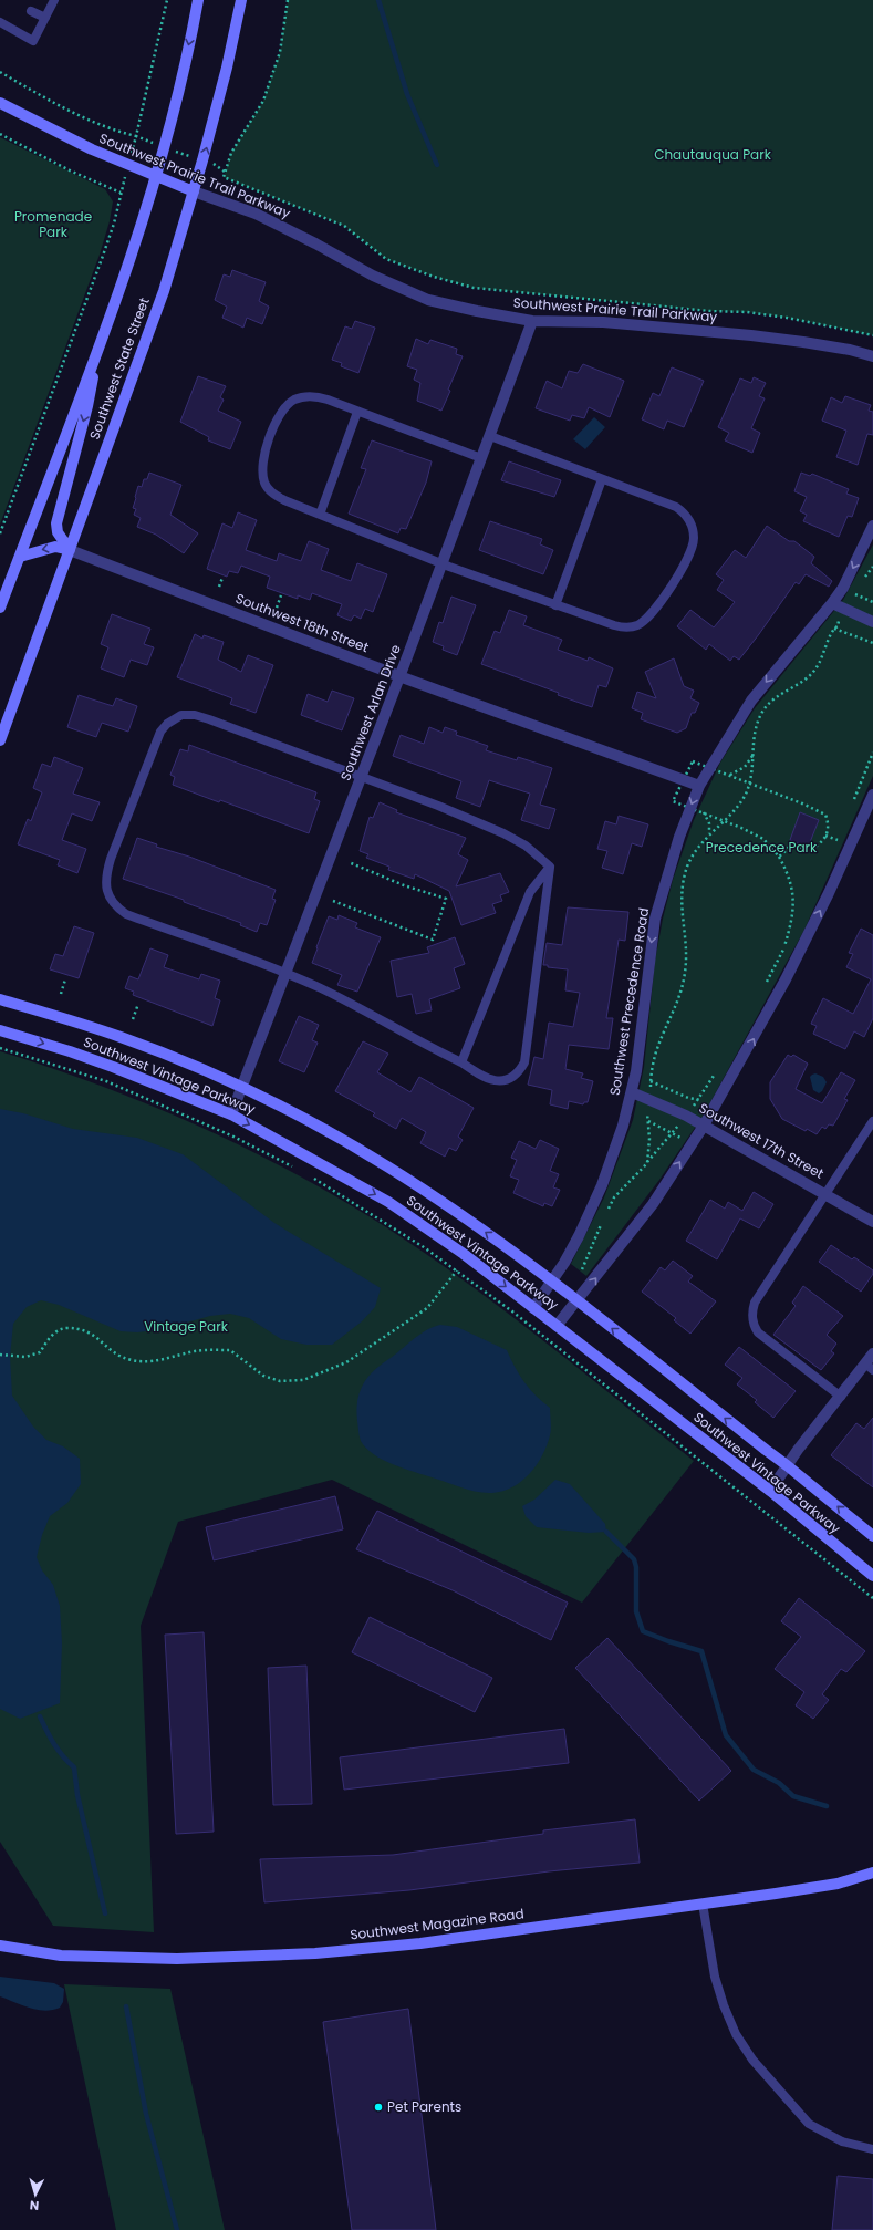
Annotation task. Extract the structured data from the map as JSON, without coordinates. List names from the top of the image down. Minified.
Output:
{"streets":{"street":["Southwest Prairie Trail Parkway","Southwest State Street","Southwest 18th Street","Southwest Arlan Drive","Southwest Precedence Road","Southwest Vintage Parkway","Southwest 17th Street","Southwest Magazine Road"]},"crossings":[["Southwest Prairie Trail Parkway","Southwest State Street"],["Southwest Prairie Trail Parkway","Southwest Arlan Drive"],["Southwest State Street","Southwest 18th Street"],["Southwest 18th Street","Southwest Arlan Drive"],["Southwest 18th Street","Southwest Precedence Road"],["Southwest Arlan Drive","Southwest Vintage Parkway"],["Southwest Precedence Road","Southwest Vintage Parkway"],["Southwest Precedence Road","Southwest 17th Street"]],"one_way":["Southwest Precedence Road"],"parks":["Chautauqua Park","Promenade Park","Precedence Park","Vintage Park"],"places":["Pet Parents"],"north":"bottom"}
